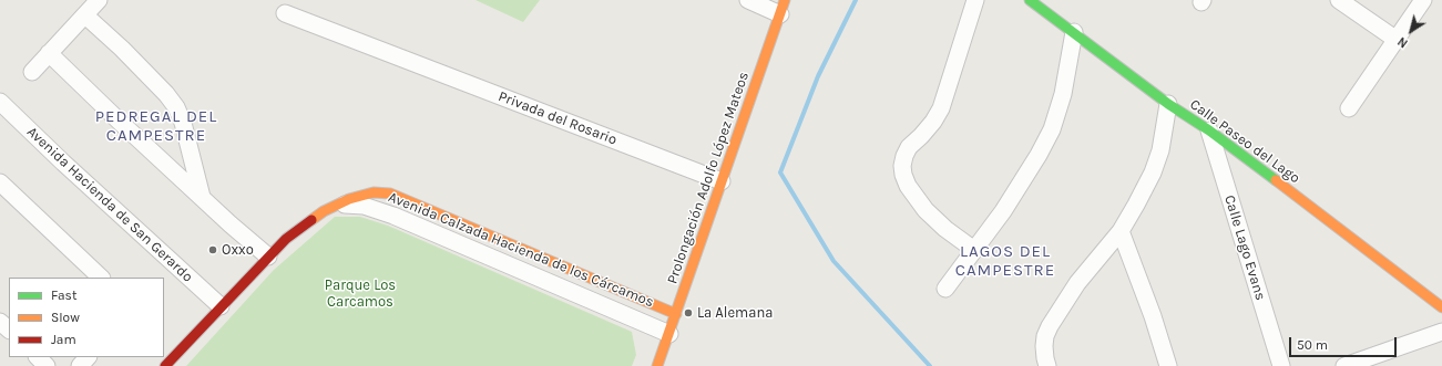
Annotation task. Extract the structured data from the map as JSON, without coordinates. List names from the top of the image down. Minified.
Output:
{"streets":{"street":["Privada del Rosario","Calle Paseo del Lago","Prolongación Adolfo López Mateos","Avenida Hacienda de San Gerardo","Calle Lago Evans","Avenida Calzada Hacienda de los Cárcamos"]},"crossings":[["Privada del Rosario","Prolongación Adolfo López Mateos"],["Calle Paseo del Lago","Calle Lago Evans"],["Prolongación Adolfo López Mateos","Avenida Calzada Hacienda de los Cárcamos"],["Avenida Hacienda de San Gerardo","Avenida Calzada Hacienda de los Cárcamos"]],"districts":["PEDREGAL DEL CAMPESTRE","LAGOS DEL CAMPESTRE"],"parks":["Parque Los Carcamos"],"places":["Oxxo","La Alemana"],"legend":["Fast","Slow","Jam"],"scale_bar":"50 m","north":"bottom left"}
